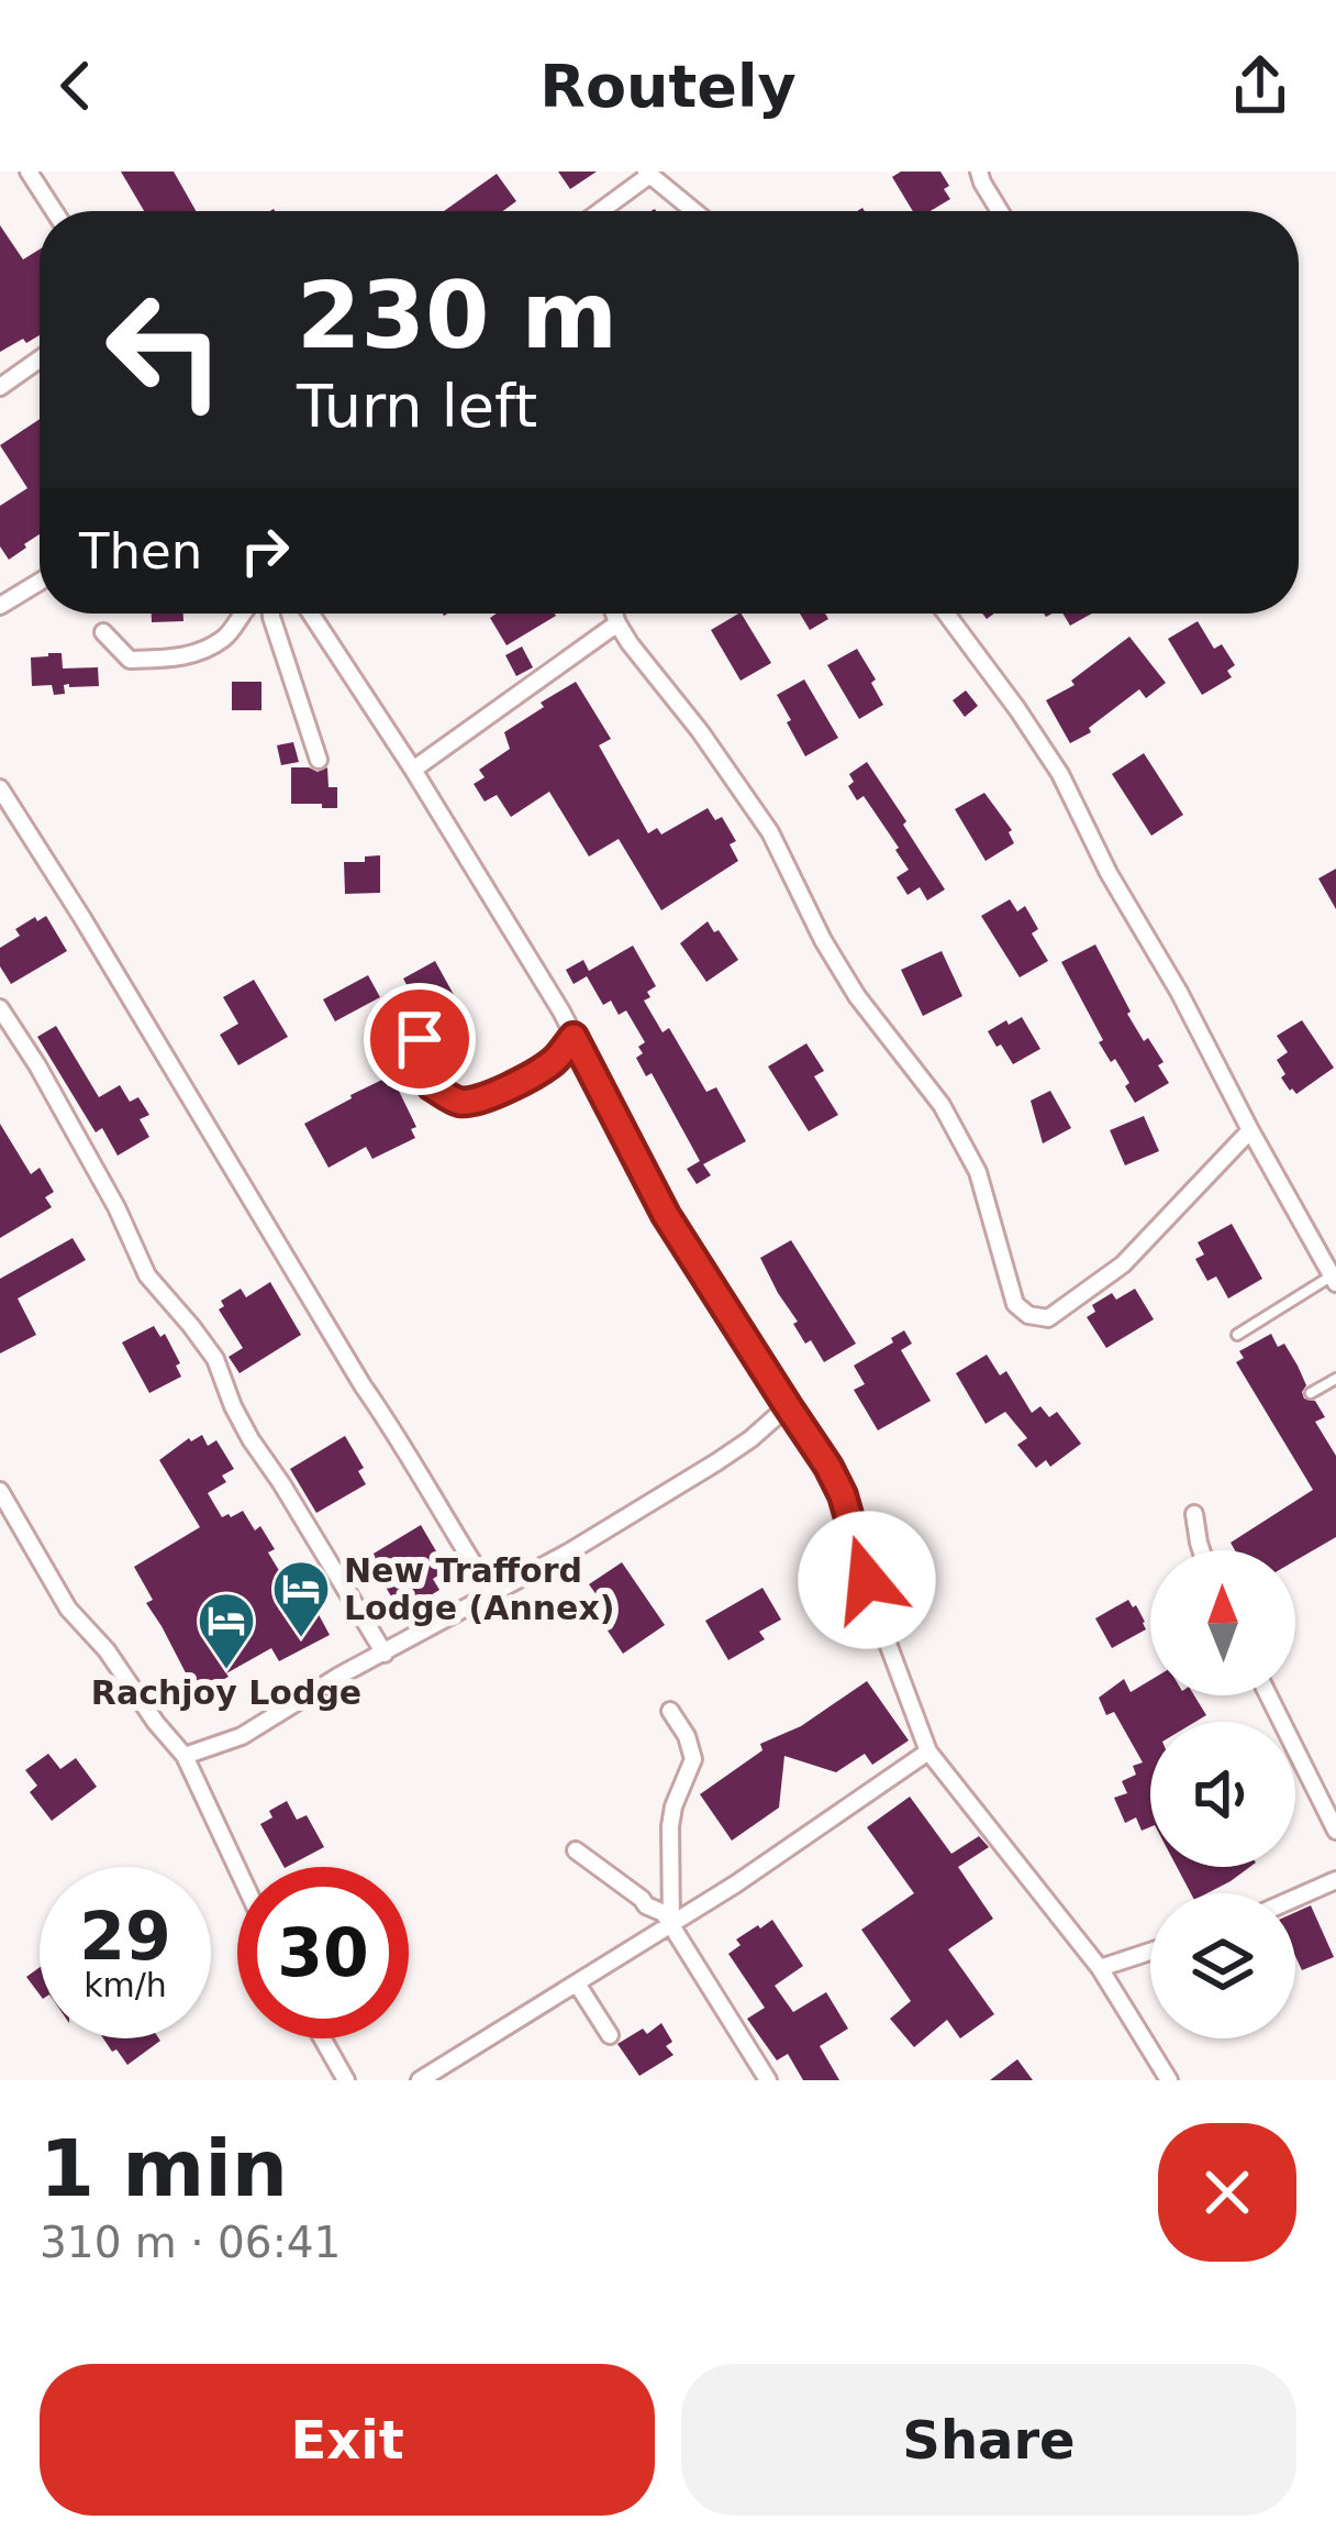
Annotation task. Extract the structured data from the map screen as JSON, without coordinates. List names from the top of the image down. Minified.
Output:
{"places":{"hotel":["New Trafford Lodge (Annex)","Rachjoy Lodge"]},"north":"top","page":{"header":"Routely","turn":["230 m","Turn left"],"then":"Then","speed":"29 km/h","limit":"30","heading":["1 min","310 m · 06:41"],"buttons":["Exit","Share"]}}
